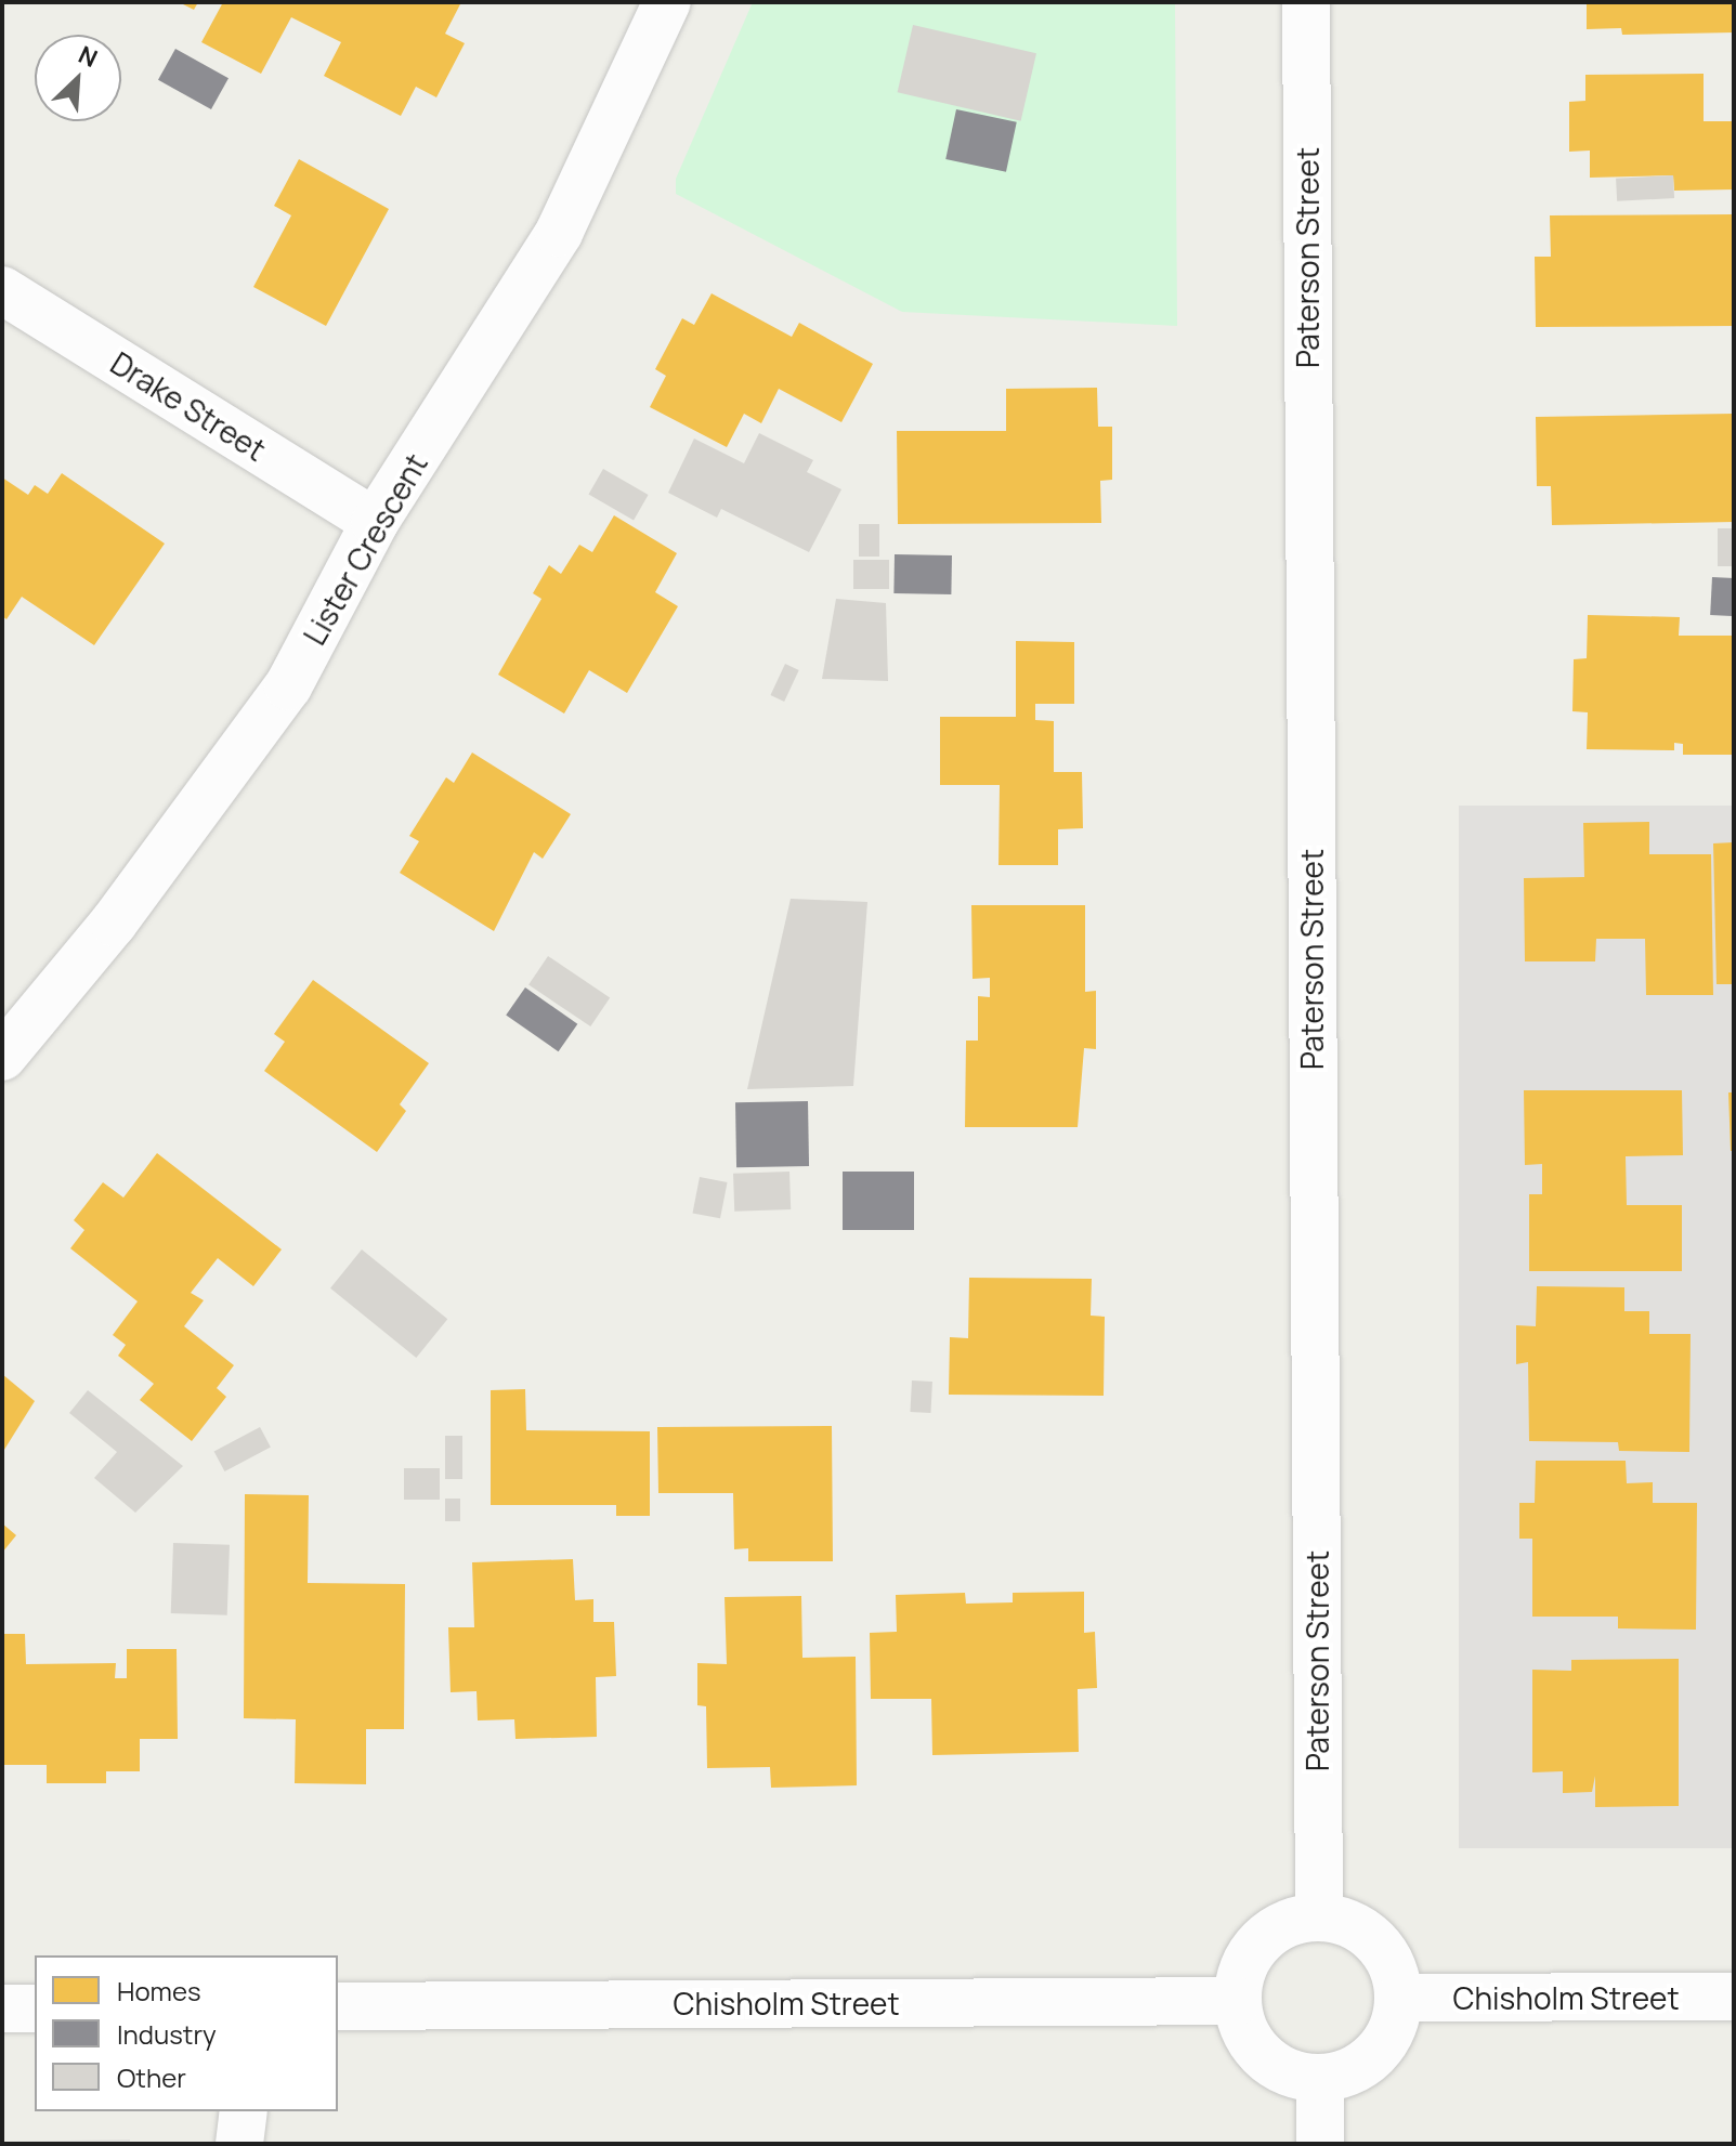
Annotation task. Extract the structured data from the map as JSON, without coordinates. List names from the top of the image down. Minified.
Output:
{"streets":{"street":["Paterson Street","Drake Street","Lister Crescent","Chisholm Street"]},"crossings":[["Paterson Street","Chisholm Street"],["Drake Street","Lister Crescent"]],"legend":["Homes","Industry","Other"],"north":"top right"}
